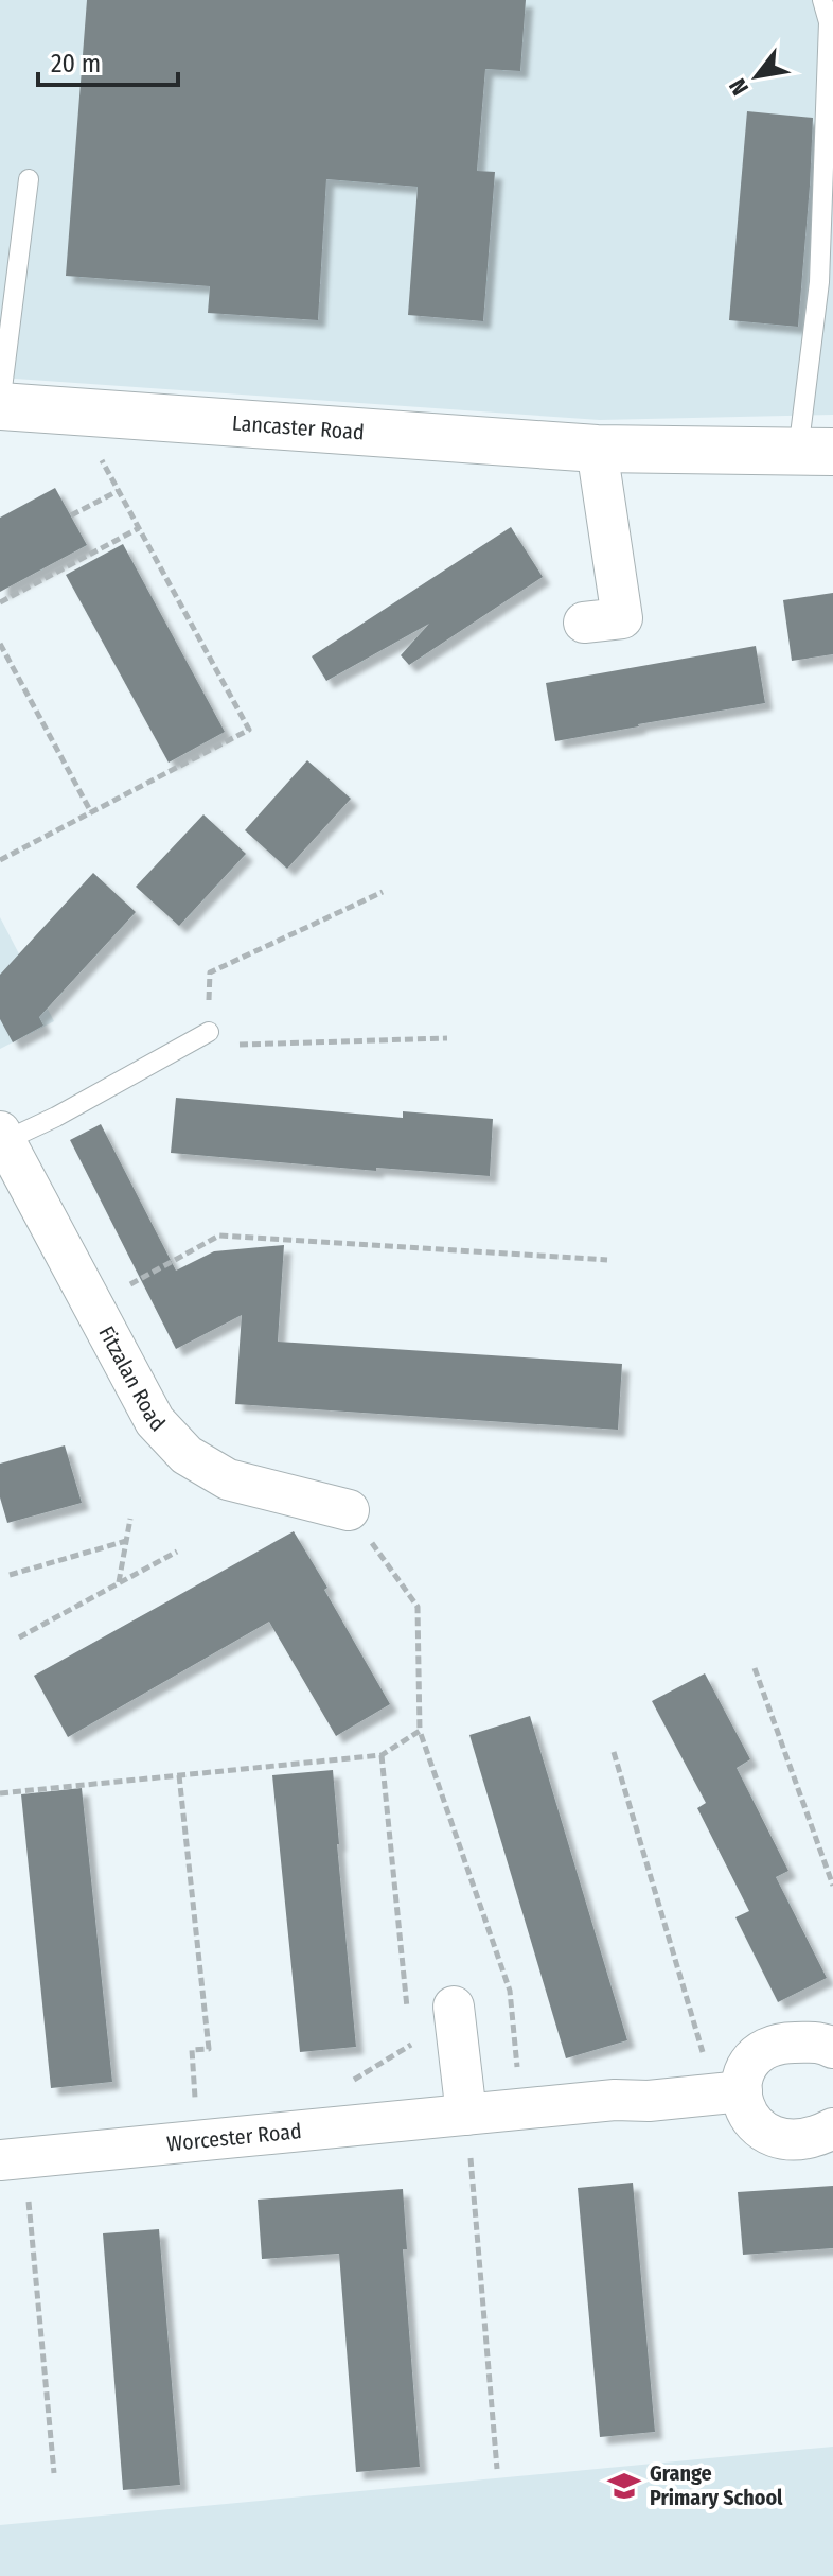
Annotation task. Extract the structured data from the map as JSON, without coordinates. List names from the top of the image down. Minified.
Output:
{"streets":{"street":["Lancaster Road","Fitzalan Road","Worcester Road"]},"places":{"school or university":["Grange Primary School"]},"scale_bar":"20 m","north":"bottom left"}
